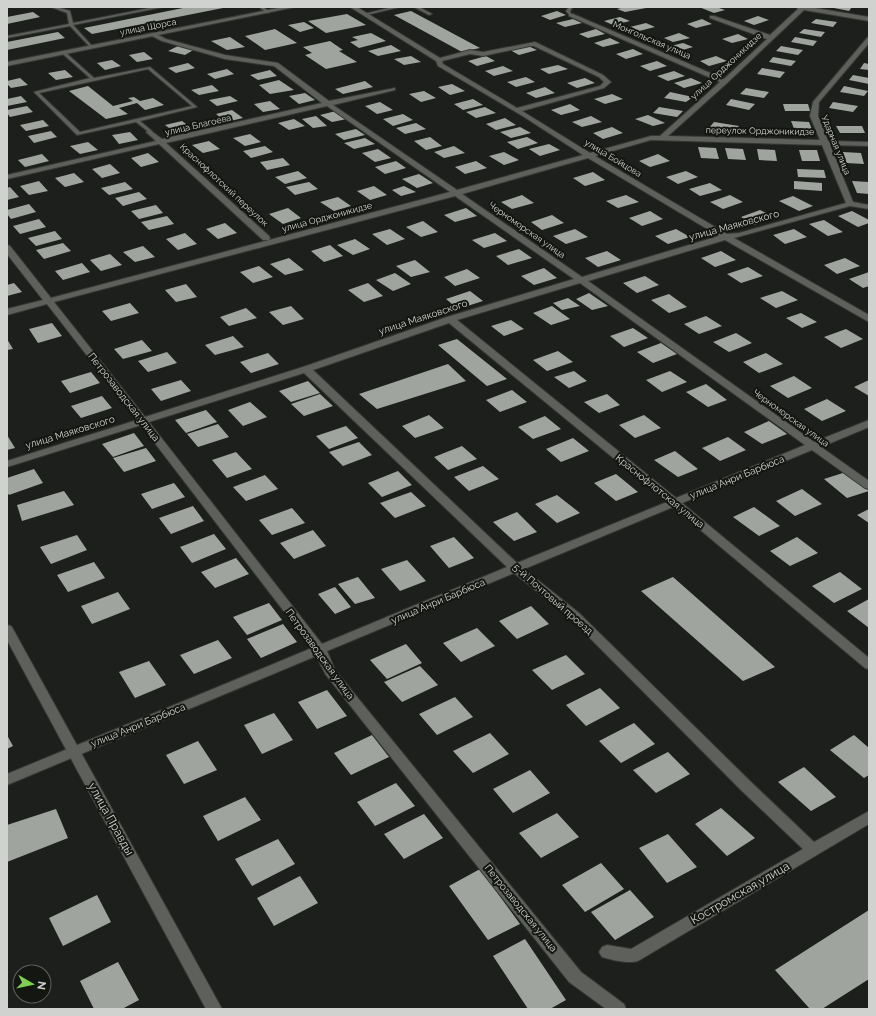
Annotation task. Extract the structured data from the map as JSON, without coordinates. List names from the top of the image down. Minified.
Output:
{"streets":{"street":["улица Щорса","Монгольская улица","улица Орджоникидзе","улица Благоева","переулок Орджоникидзе","Ударная улица","улица Бойцова","Краснофлотский переулок","улица Маяковского","Черноморская улица","Петрозаводская улица","улица Анри Барбюса","Краснофлотская улица","5-й Почтовый проезд","улица Правды","Костромская улица"]},"crossings":[["улица Щорса","Черноморская улица"],["Монгольская улица","улица Орджоникидзе"],["улица Орджоникидзе","переулок Орджоникидзе"],["улица Орджоникидзе","улица Бойцова"],["улица Орджоникидзе","Черноморская улица"],["улица Орджоникидзе","Петрозаводская улица"],["улица Благоева","Краснофлотский переулок"],["улица Благоева","Черноморская улица"],["переулок Орджоникидзе","Ударная улица"],["Ударная улица","улица Маяковского"],["улица Бойцова","улица Маяковского"],["улица Маяковского","Черноморская улица"],["улица Маяковского","Петрозаводская улица"],["улица Маяковского","Краснофлотская улица"],["улица Маяковского","5-й Почтовый проезд"],["Черноморская улица","улица Анри Барбюса"],["Петрозаводская улица","улица Анри Барбюса"],["улица Анри Барбюса","Краснофлотская улица"],["улица Анри Барбюса","5-й Почтовый проезд"],["улица Анри Барбюса","улица Правды"],["5-й Почтовый проезд","Костромская улица"]],"north":"right"}
